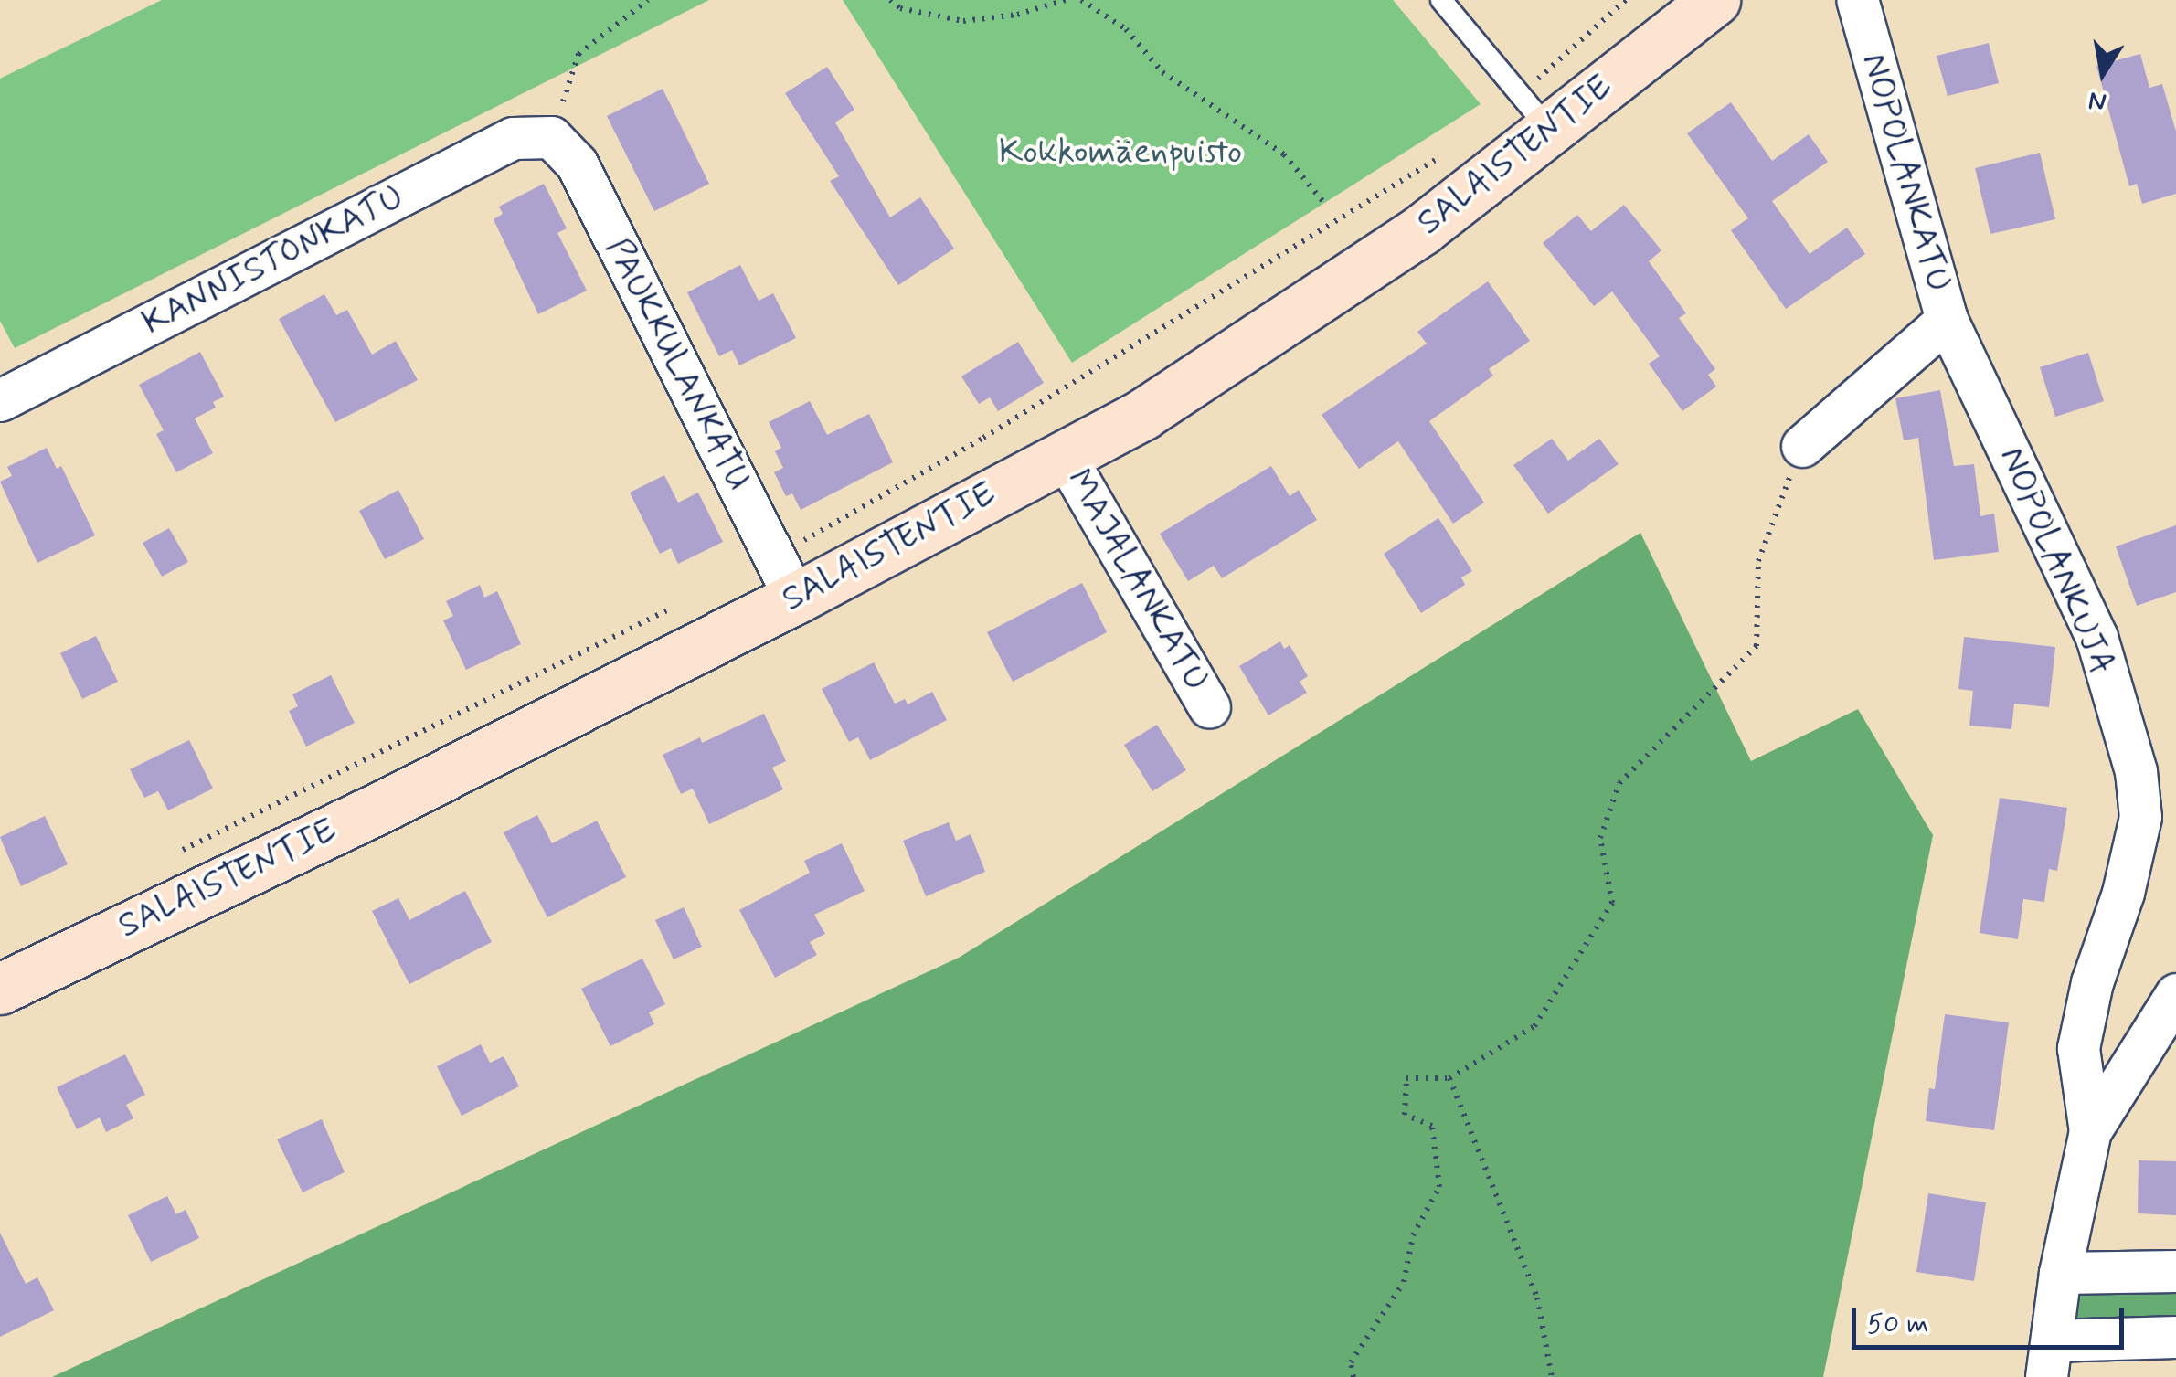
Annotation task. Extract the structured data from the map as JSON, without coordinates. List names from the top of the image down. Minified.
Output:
{"streets":{"street":["SALAISTENTIE","NOPOLANKATU","KANNISTONKATU","PAUKKULANKATU","NOPOLANKUJA","MAJALANKATU"]},"crossings":[["SALAISTENTIE","PAUKKULANKATU"],["SALAISTENTIE","MAJALANKATU"],["NOPOLANKATU","NOPOLANKUJA"],["KANNISTONKATU","PAUKKULANKATU"]],"parks":["Kokkomäenpuisto"],"scale_bar":"50 m","north":"bottom"}
